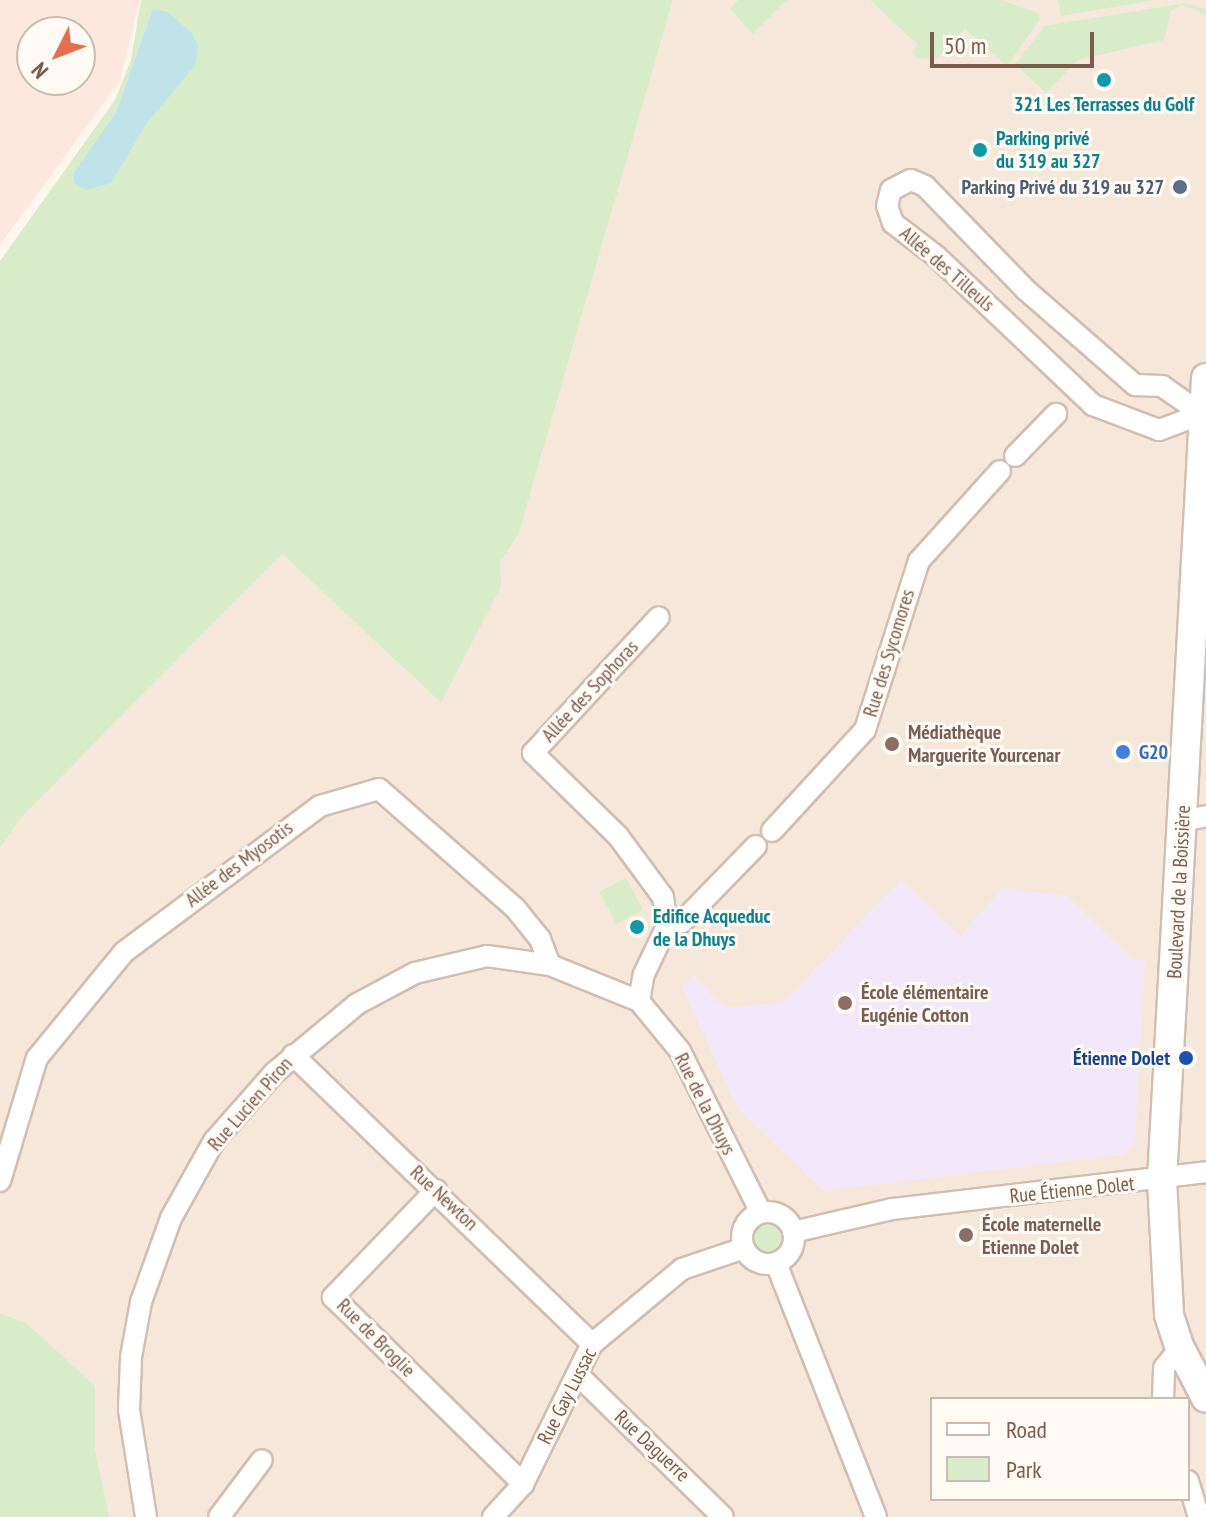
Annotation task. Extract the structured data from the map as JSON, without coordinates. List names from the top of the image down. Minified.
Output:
{"streets":{"main road":["Boulevard de la Boissière"],"street":["Allée des Tilleuls","Rue des Sycomores","Allée des Sophoras","Allée des Myosotis","Rue Lucien Piron","Rue de la Dhuys","Rue Étienne Dolet","Rue Newton","Rue de Broglie","Rue Gay Lussac","Rue Daguerre"]},"crossings":[["Allée des Tilleuls","Boulevard de la Boissière"],["Allée des Myosotis","Rue Lucien Piron"],["Boulevard de la Boissière","Rue Étienne Dolet"],["Rue Lucien Piron","Rue de la Dhuys"],["Rue Lucien Piron","Rue Newton"],["Rue de la Dhuys","Rue Étienne Dolet"],["Rue de la Dhuys","Rue Gay Lussac"],["Rue Étienne Dolet","Rue Gay Lussac"],["Rue Newton","Rue de Broglie"],["Rue Newton","Rue Gay Lussac"],["Rue de Broglie","Rue Gay Lussac"],["Rue Gay Lussac","Rue Daguerre"]],"places":["321 Les Terrasses du Golf","Parking privé du 319 au 327","Parking Privé du 319 au 327","Médiathèque Marguerite Yourcenar","G20","Edifice Acqueduc de la Dhuys","École élémentaire Eugénie Cotton","Étienne Dolet","École maternelle Etienne Dolet"],"legend":["Road","Park"],"scale_bar":"50 m","north":"bottom left"}
